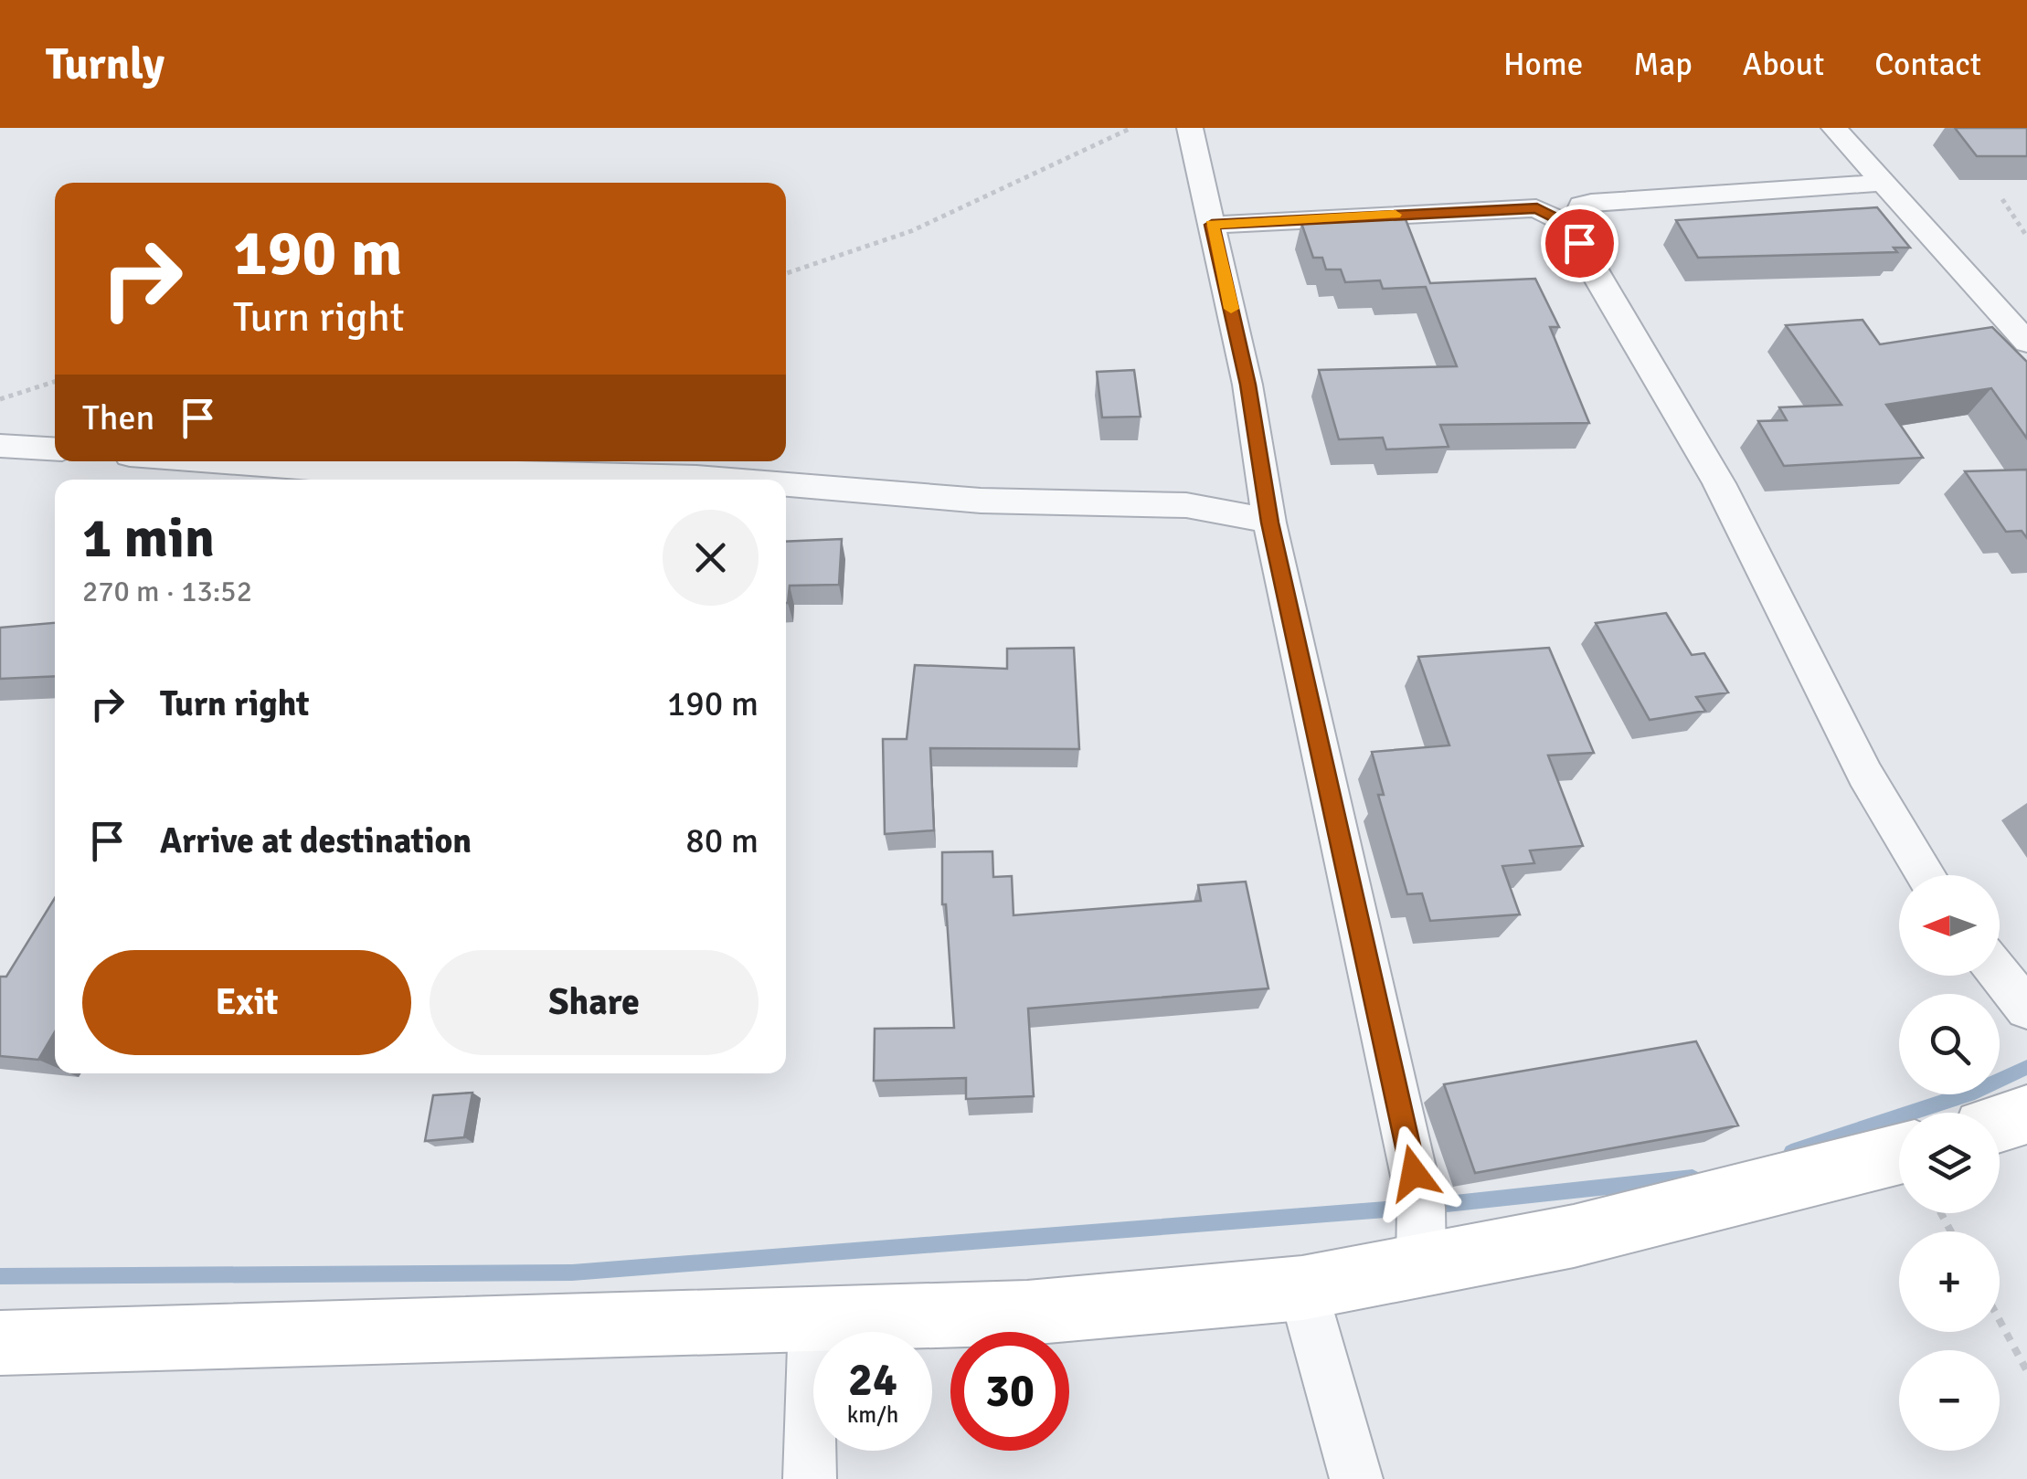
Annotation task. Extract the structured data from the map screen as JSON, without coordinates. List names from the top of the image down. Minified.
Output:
{"north":"left","page":{"header":"Turnly","nav":["Home","Map","About","Contact"],"turn":["190 m","Turn right"],"then":"Then","heading":["1 min","270 m · 13:52"],"list":[{"name":"Turn right","value":"190 m"},{"name":"Arrive at destination","value":"80 m"}],"map_buttons":["+","−"],"buttons":["Exit","Share"],"speed":"24 km/h","limit":"30"}}
